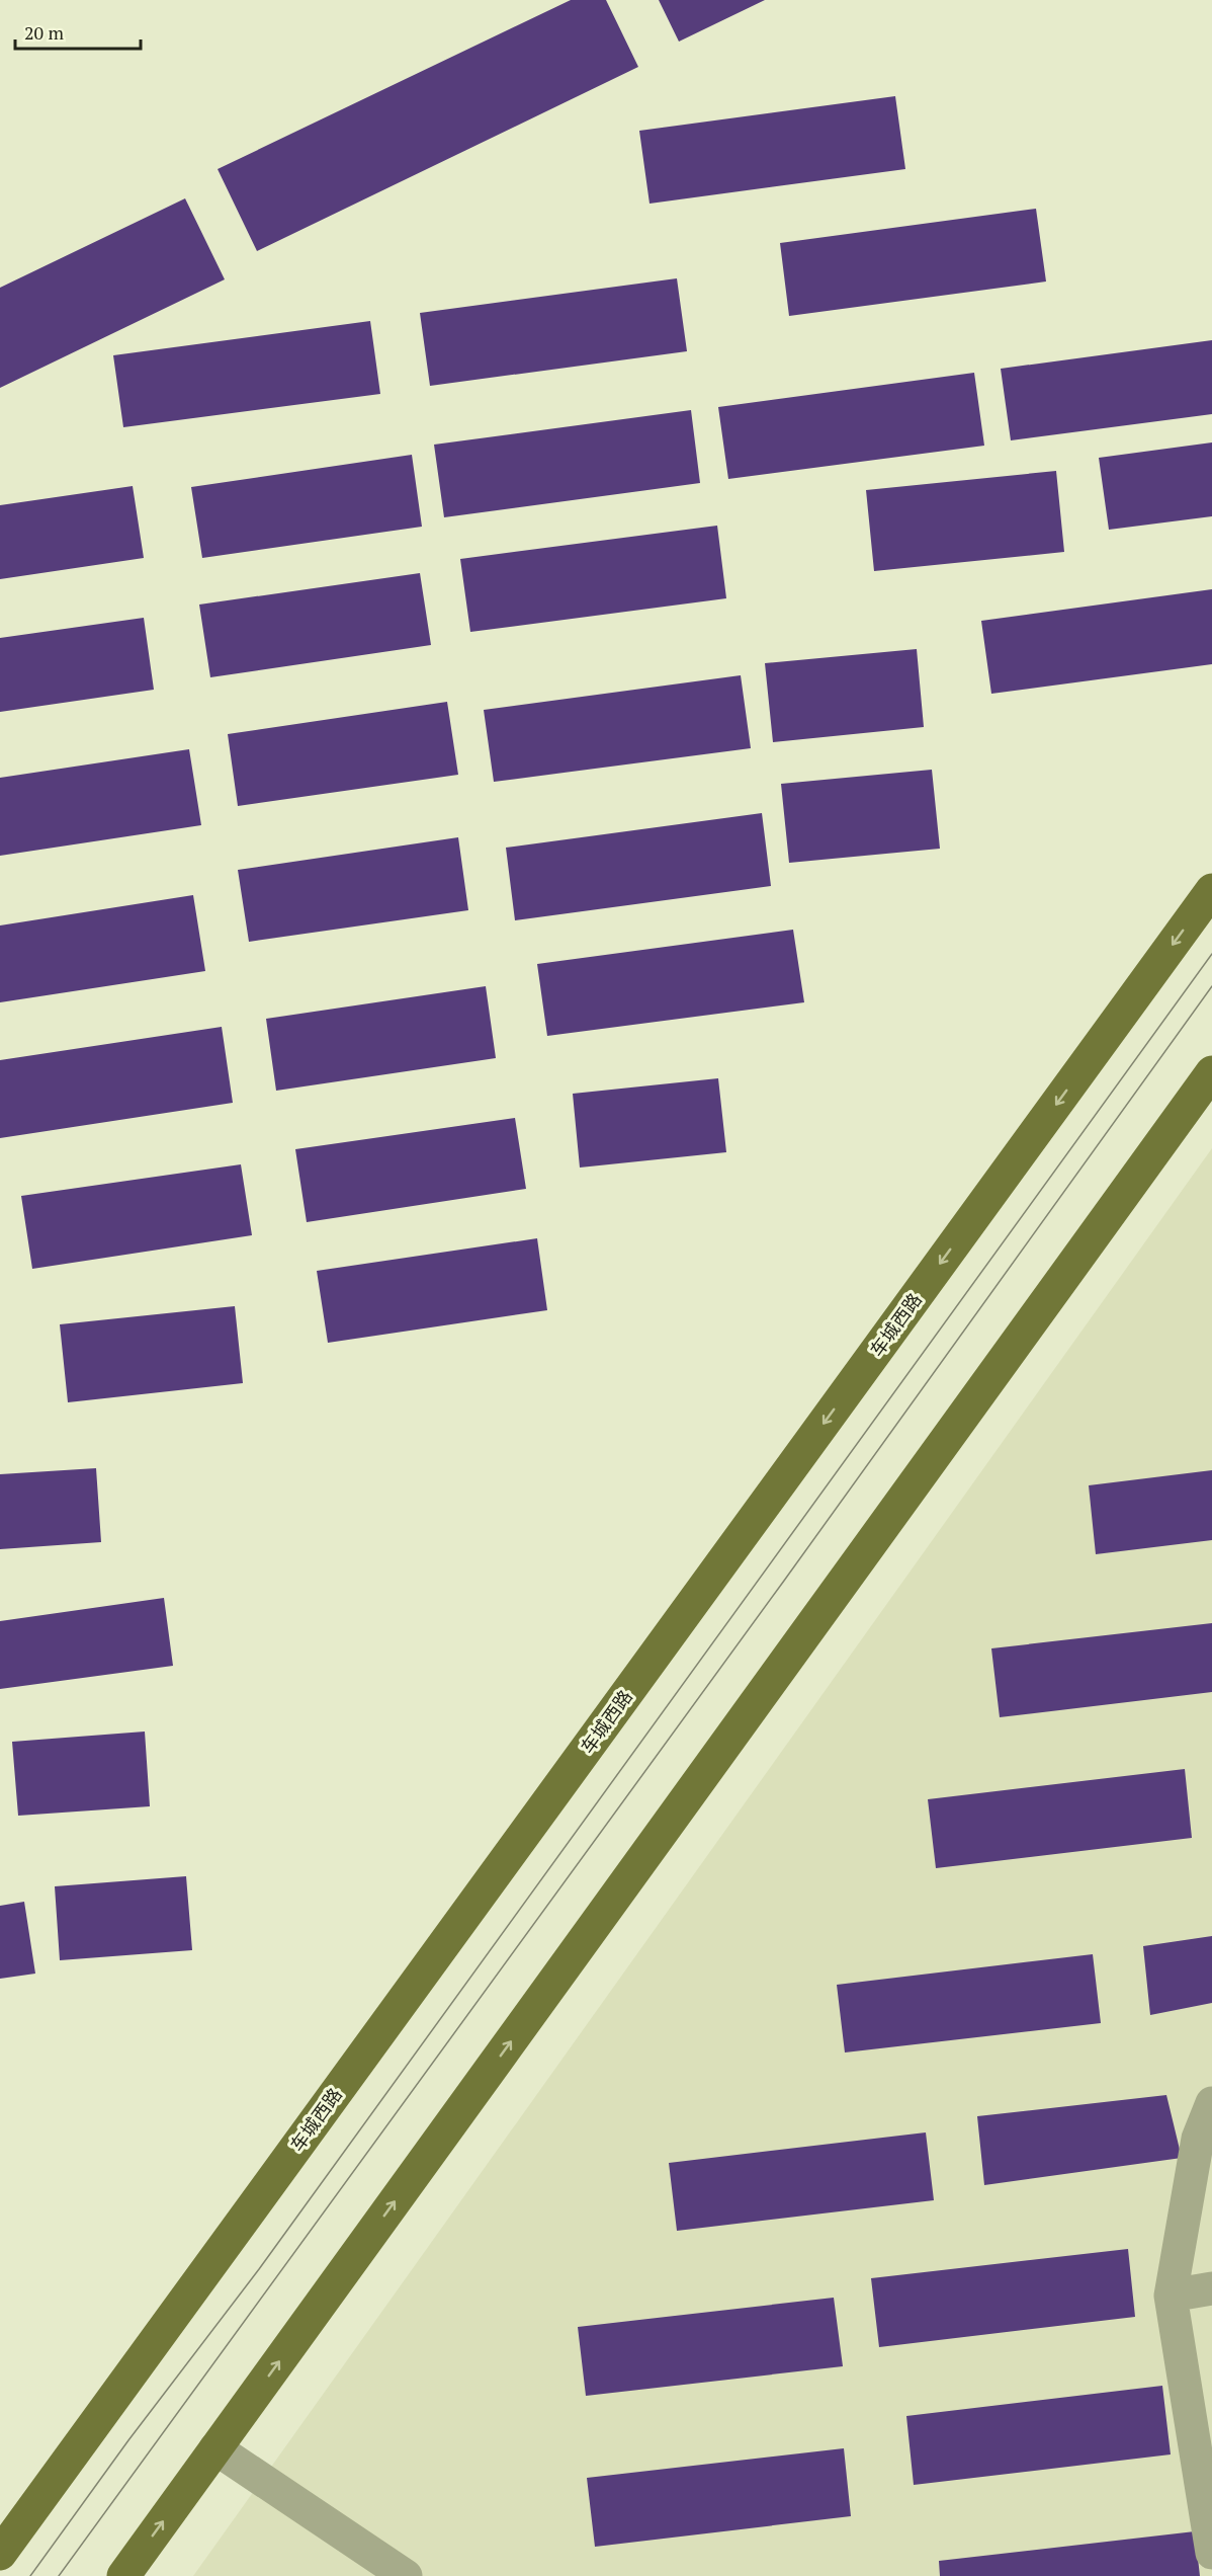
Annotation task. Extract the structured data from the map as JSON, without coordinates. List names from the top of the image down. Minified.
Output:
{"streets":{"main road":["车城西路"]},"scale_bar":"20 m"}
